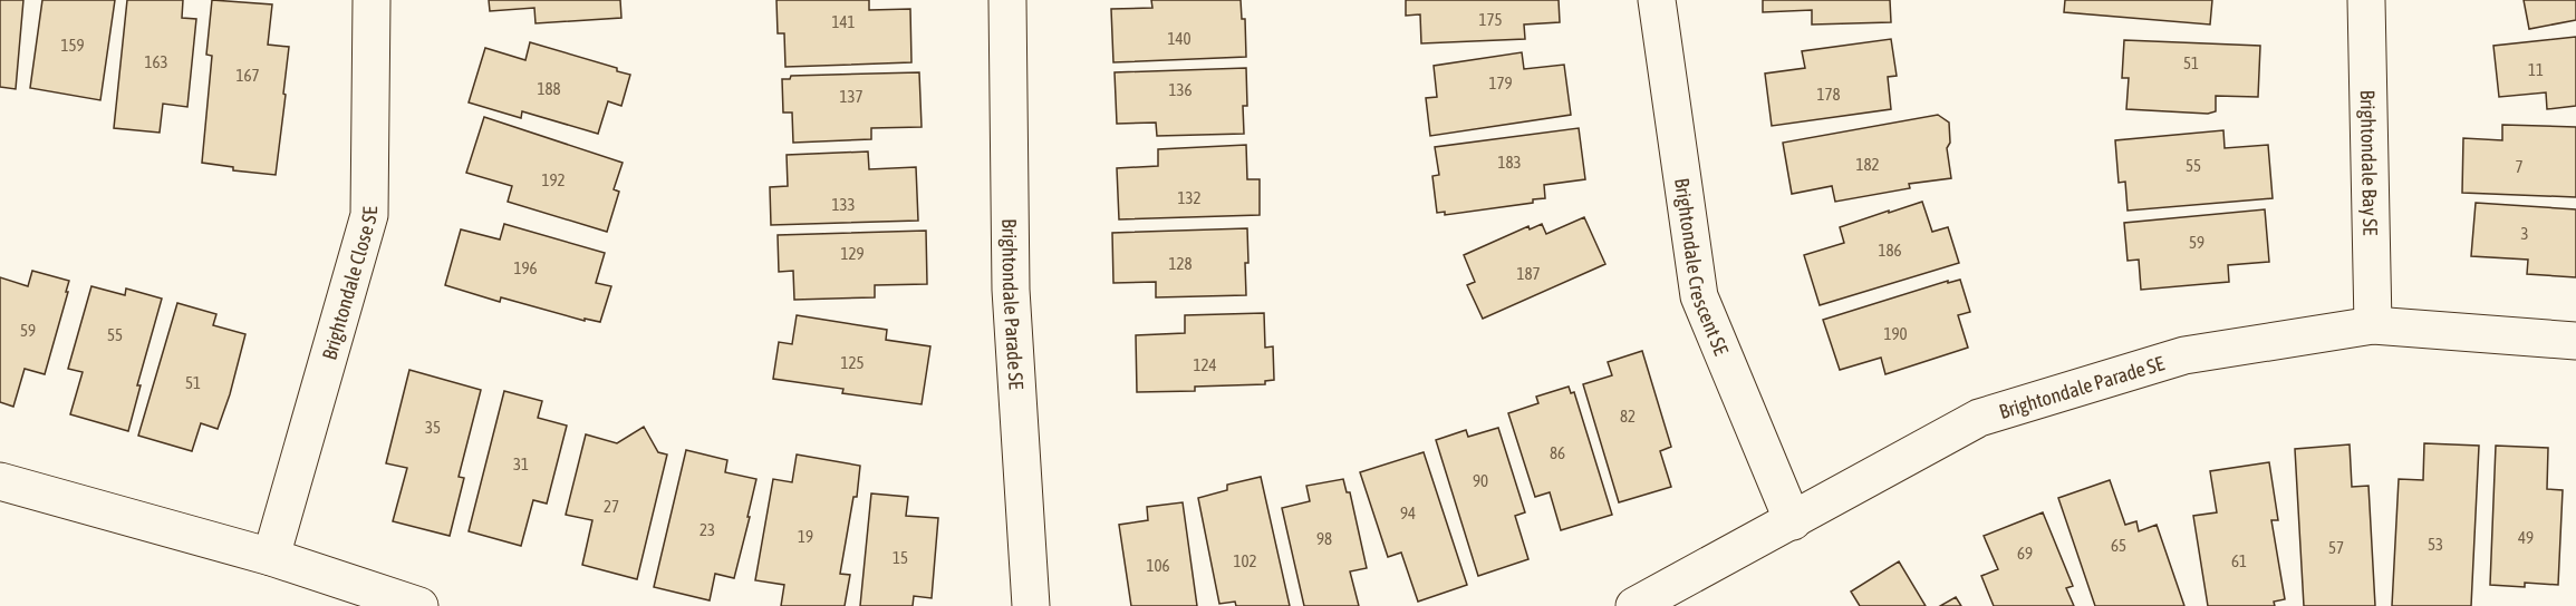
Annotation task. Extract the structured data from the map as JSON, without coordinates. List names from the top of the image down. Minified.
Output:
{"streets":{"street":["Brightondale Bay SE","Brightondale Crescent SE","Brightondale Close SE","Brightondale Parade SE"]},"crossings":[["Brightondale Bay SE","Brightondale Parade SE"],["Brightondale Crescent SE","Brightondale Parade SE"]],"house_numbers":["175","141","140","159","163","51","11","167","179","188","136","178","137","183","182","55","7","192","132","133","3","59","186","129","128","196","187","59","190","55","125","124","51","82","35","86","31","90","27","94","23","19","49","98","53","65","57","69","15","102","61","106"]}
